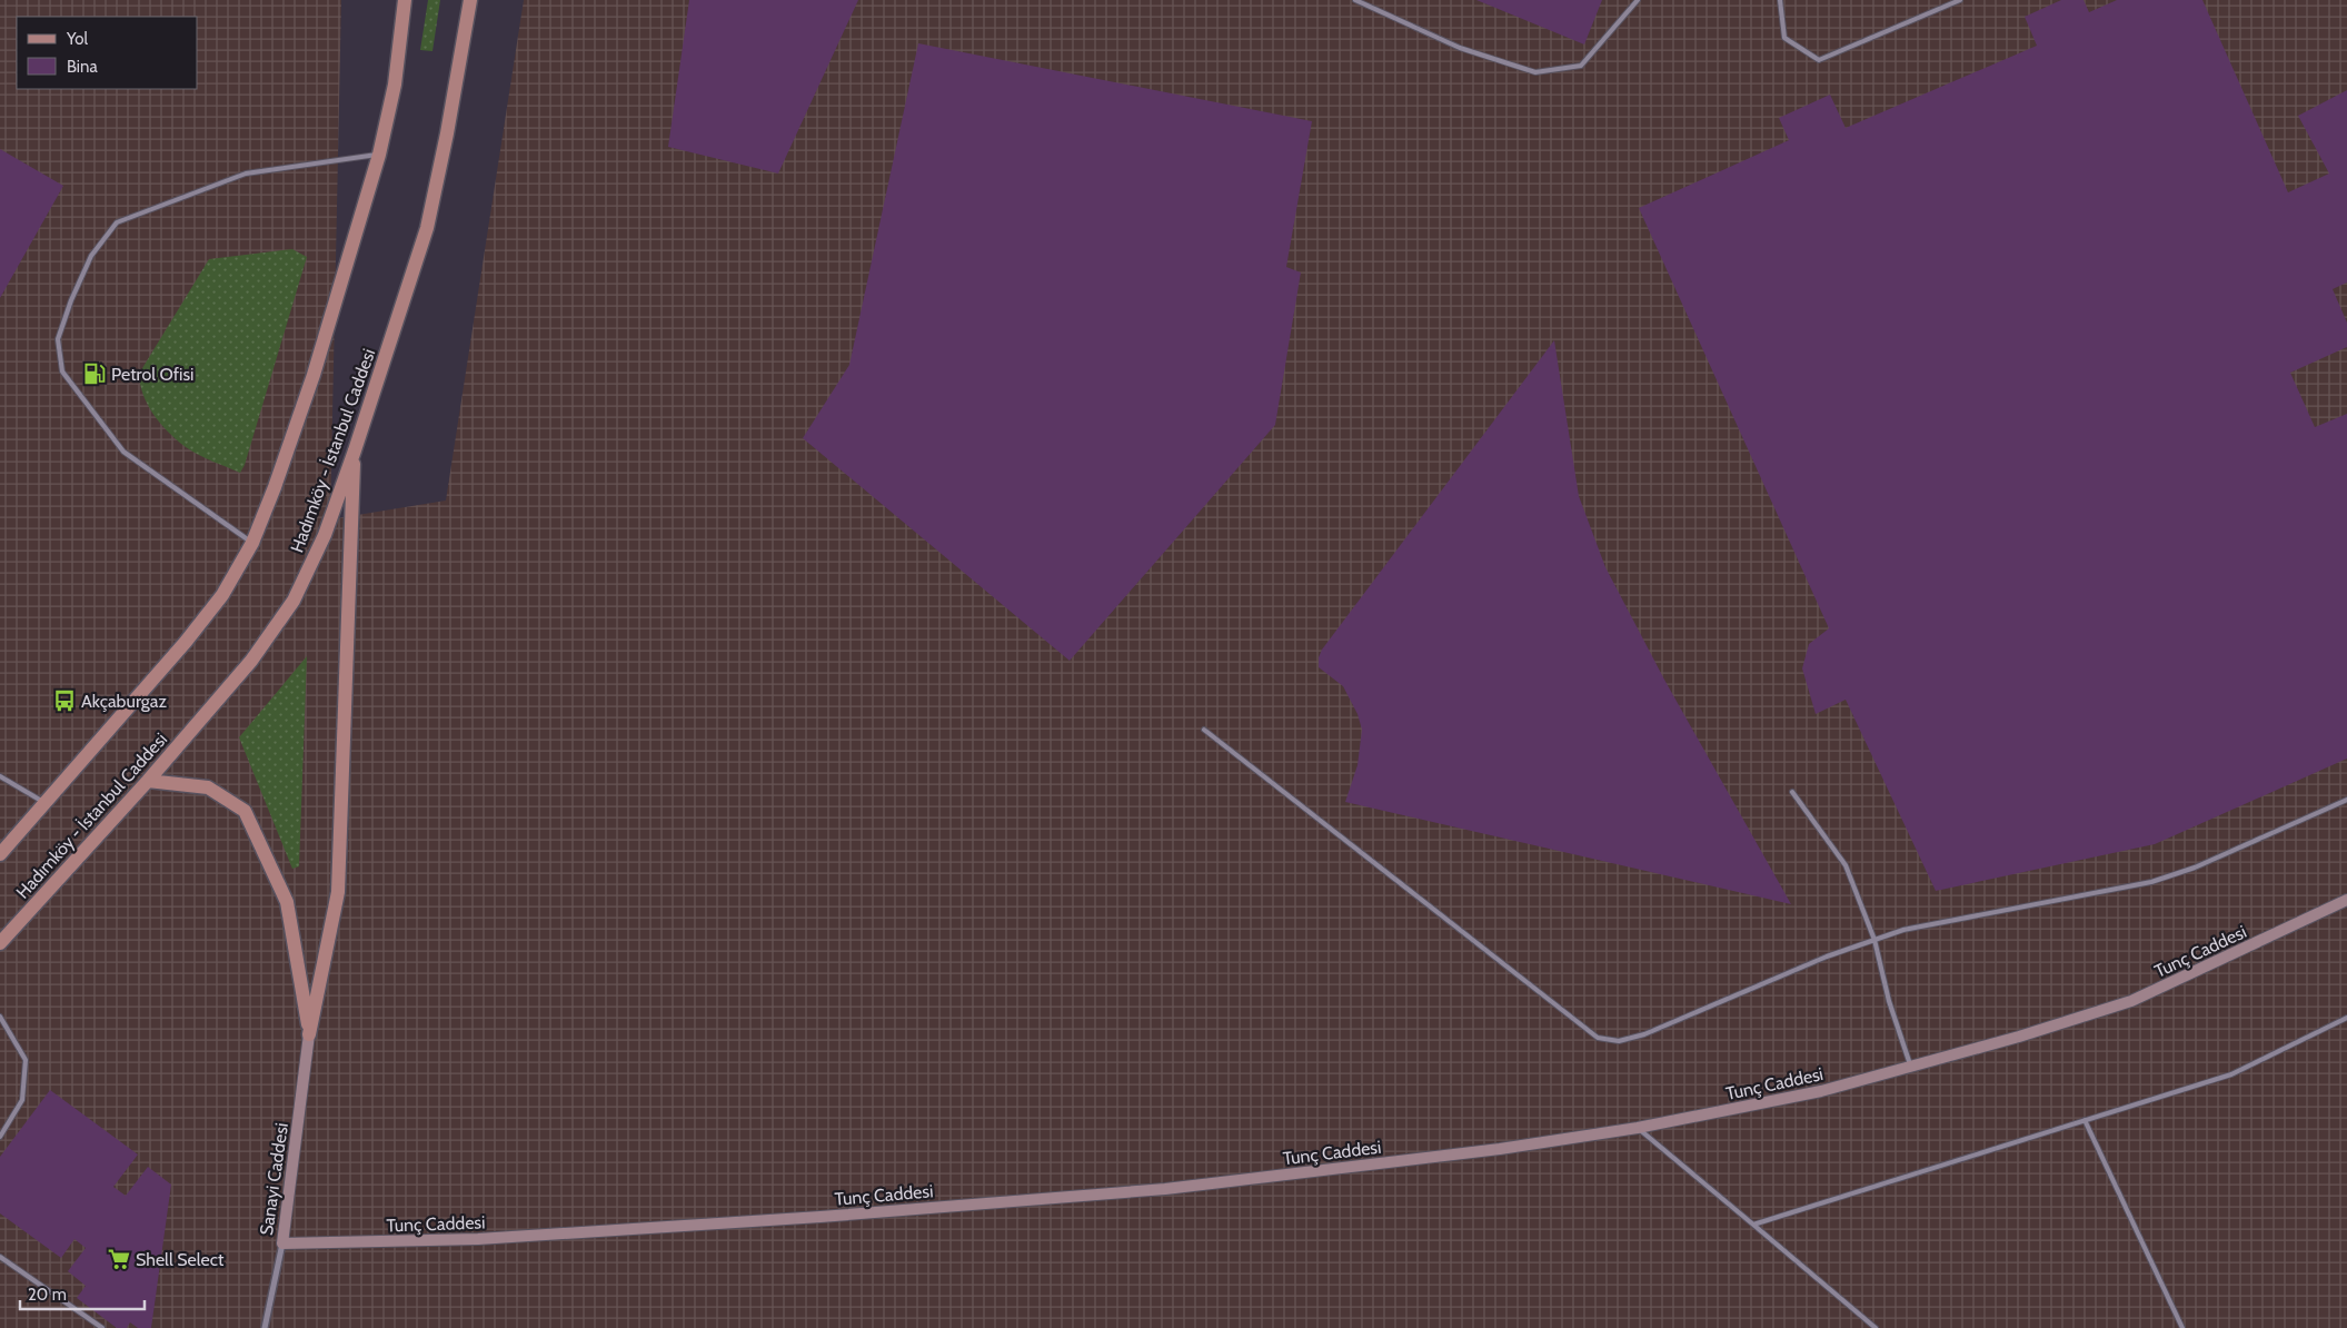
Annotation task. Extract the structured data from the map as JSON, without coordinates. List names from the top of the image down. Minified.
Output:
{"streets":{"main road":["Hadımköy - İstanbul Caddesi","Tunç Caddesi","Sanayi Caddesi"]},"crossings":[["Tunç Caddesi","Sanayi Caddesi"]],"places":{"fuel station":["Petrol Ofisi"],"bus stop":["Akçaburgaz"],"supermarket":["Shell Select"]},"legend":["Yol","Bina"],"scale_bar":"20 m"}
